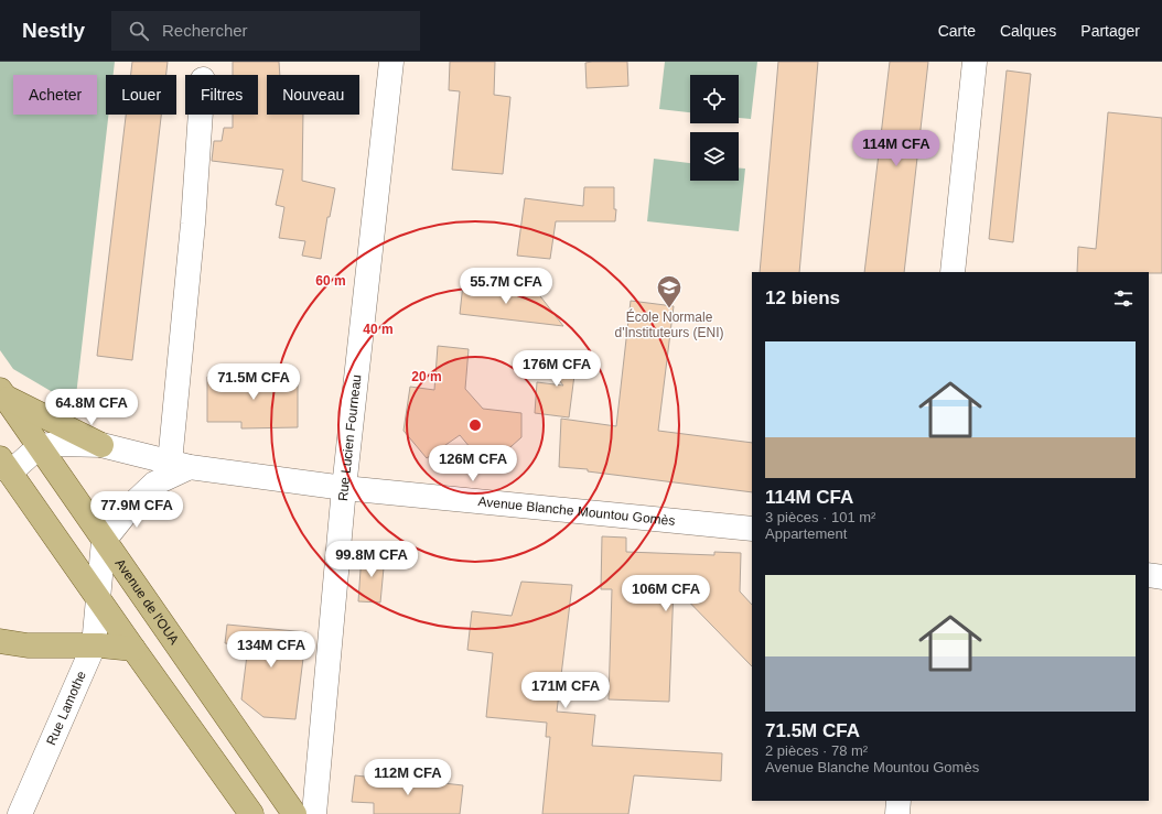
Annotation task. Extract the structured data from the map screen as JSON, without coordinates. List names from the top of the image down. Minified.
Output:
{"streets":{"main road":["Avenue de l'OUA"],"street":["Rue Lucien Fourneau","Avenue Blanche Mountou Gomès","Rue Lamothe"]},"crossings":[["Rue Lucien Fourneau","Avenue Blanche Mountou Gomès"],["Avenue Blanche Mountou Gomès","Avenue de l'OUA"]],"places":{"school or university":["École Normale d'Instituteurs (ENI)"]},"page":{"header":"Nestly","search":"Rechercher","nav":["Carte","Calques","Partager"],"chip":["Acheter","Louer","Filtres","Nouveau"],"price":["114M CFA","55.7M CFA","176M CFA","71.5M CFA","64.8M CFA","126M CFA","77.9M CFA","99.8M CFA","106M CFA","134M CFA","171M CFA","112M CFA"],"heading":"12 biens","list":[{"name":"114M CFA","note":"3 pièces · 101 m² · Appartement"},{"name":"71.5M CFA","note":"2 pièces · 78 m² · Avenue Blanche Mountou Gomès"}]},"rings":["60 m","40 m","20 m"]}
